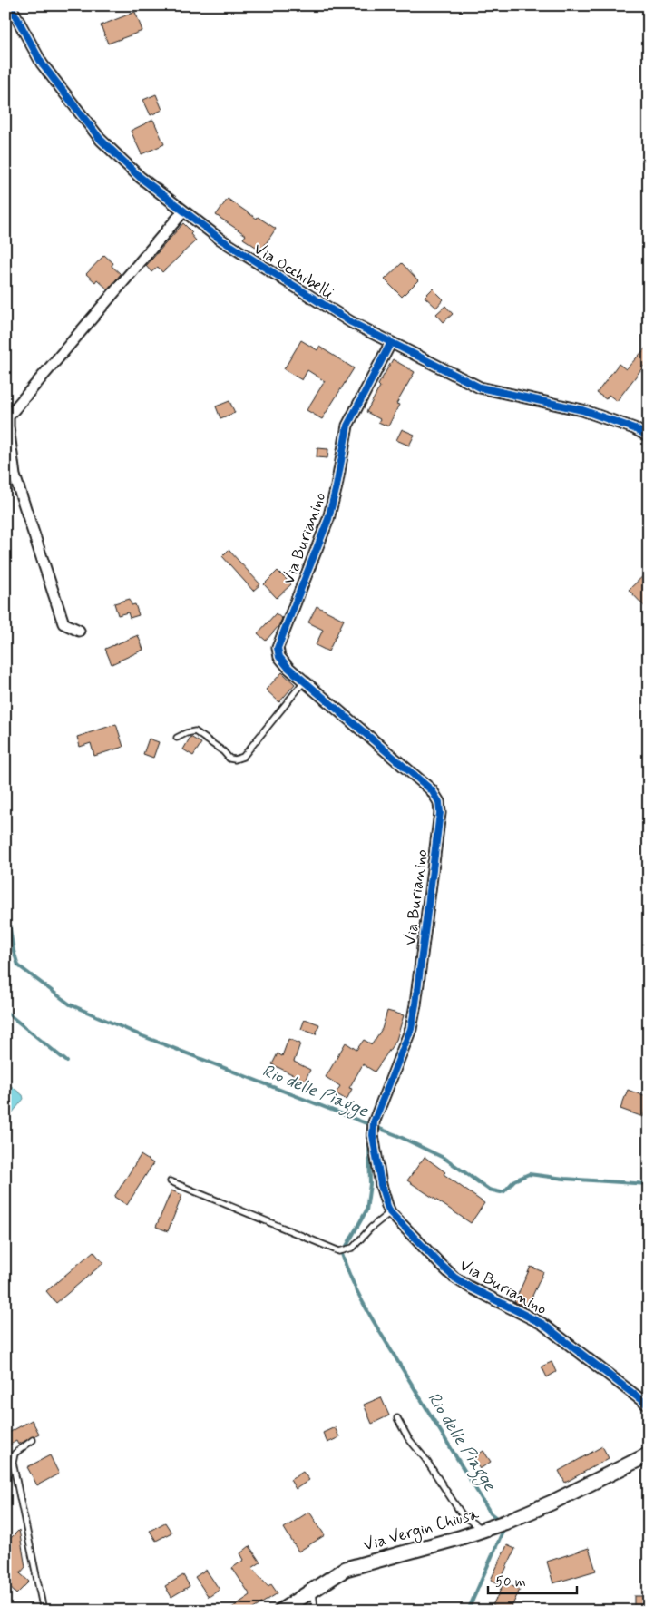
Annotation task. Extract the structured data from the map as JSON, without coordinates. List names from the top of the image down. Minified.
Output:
{"streets":{"street":["Via Occhibelli","Via Burianino","Via Vergin Chiusa"]},"crossings":[["Via Occhibelli","Via Burianino"]],"water":["Rio delle Piagge"],"scale_bar":"50 m"}
